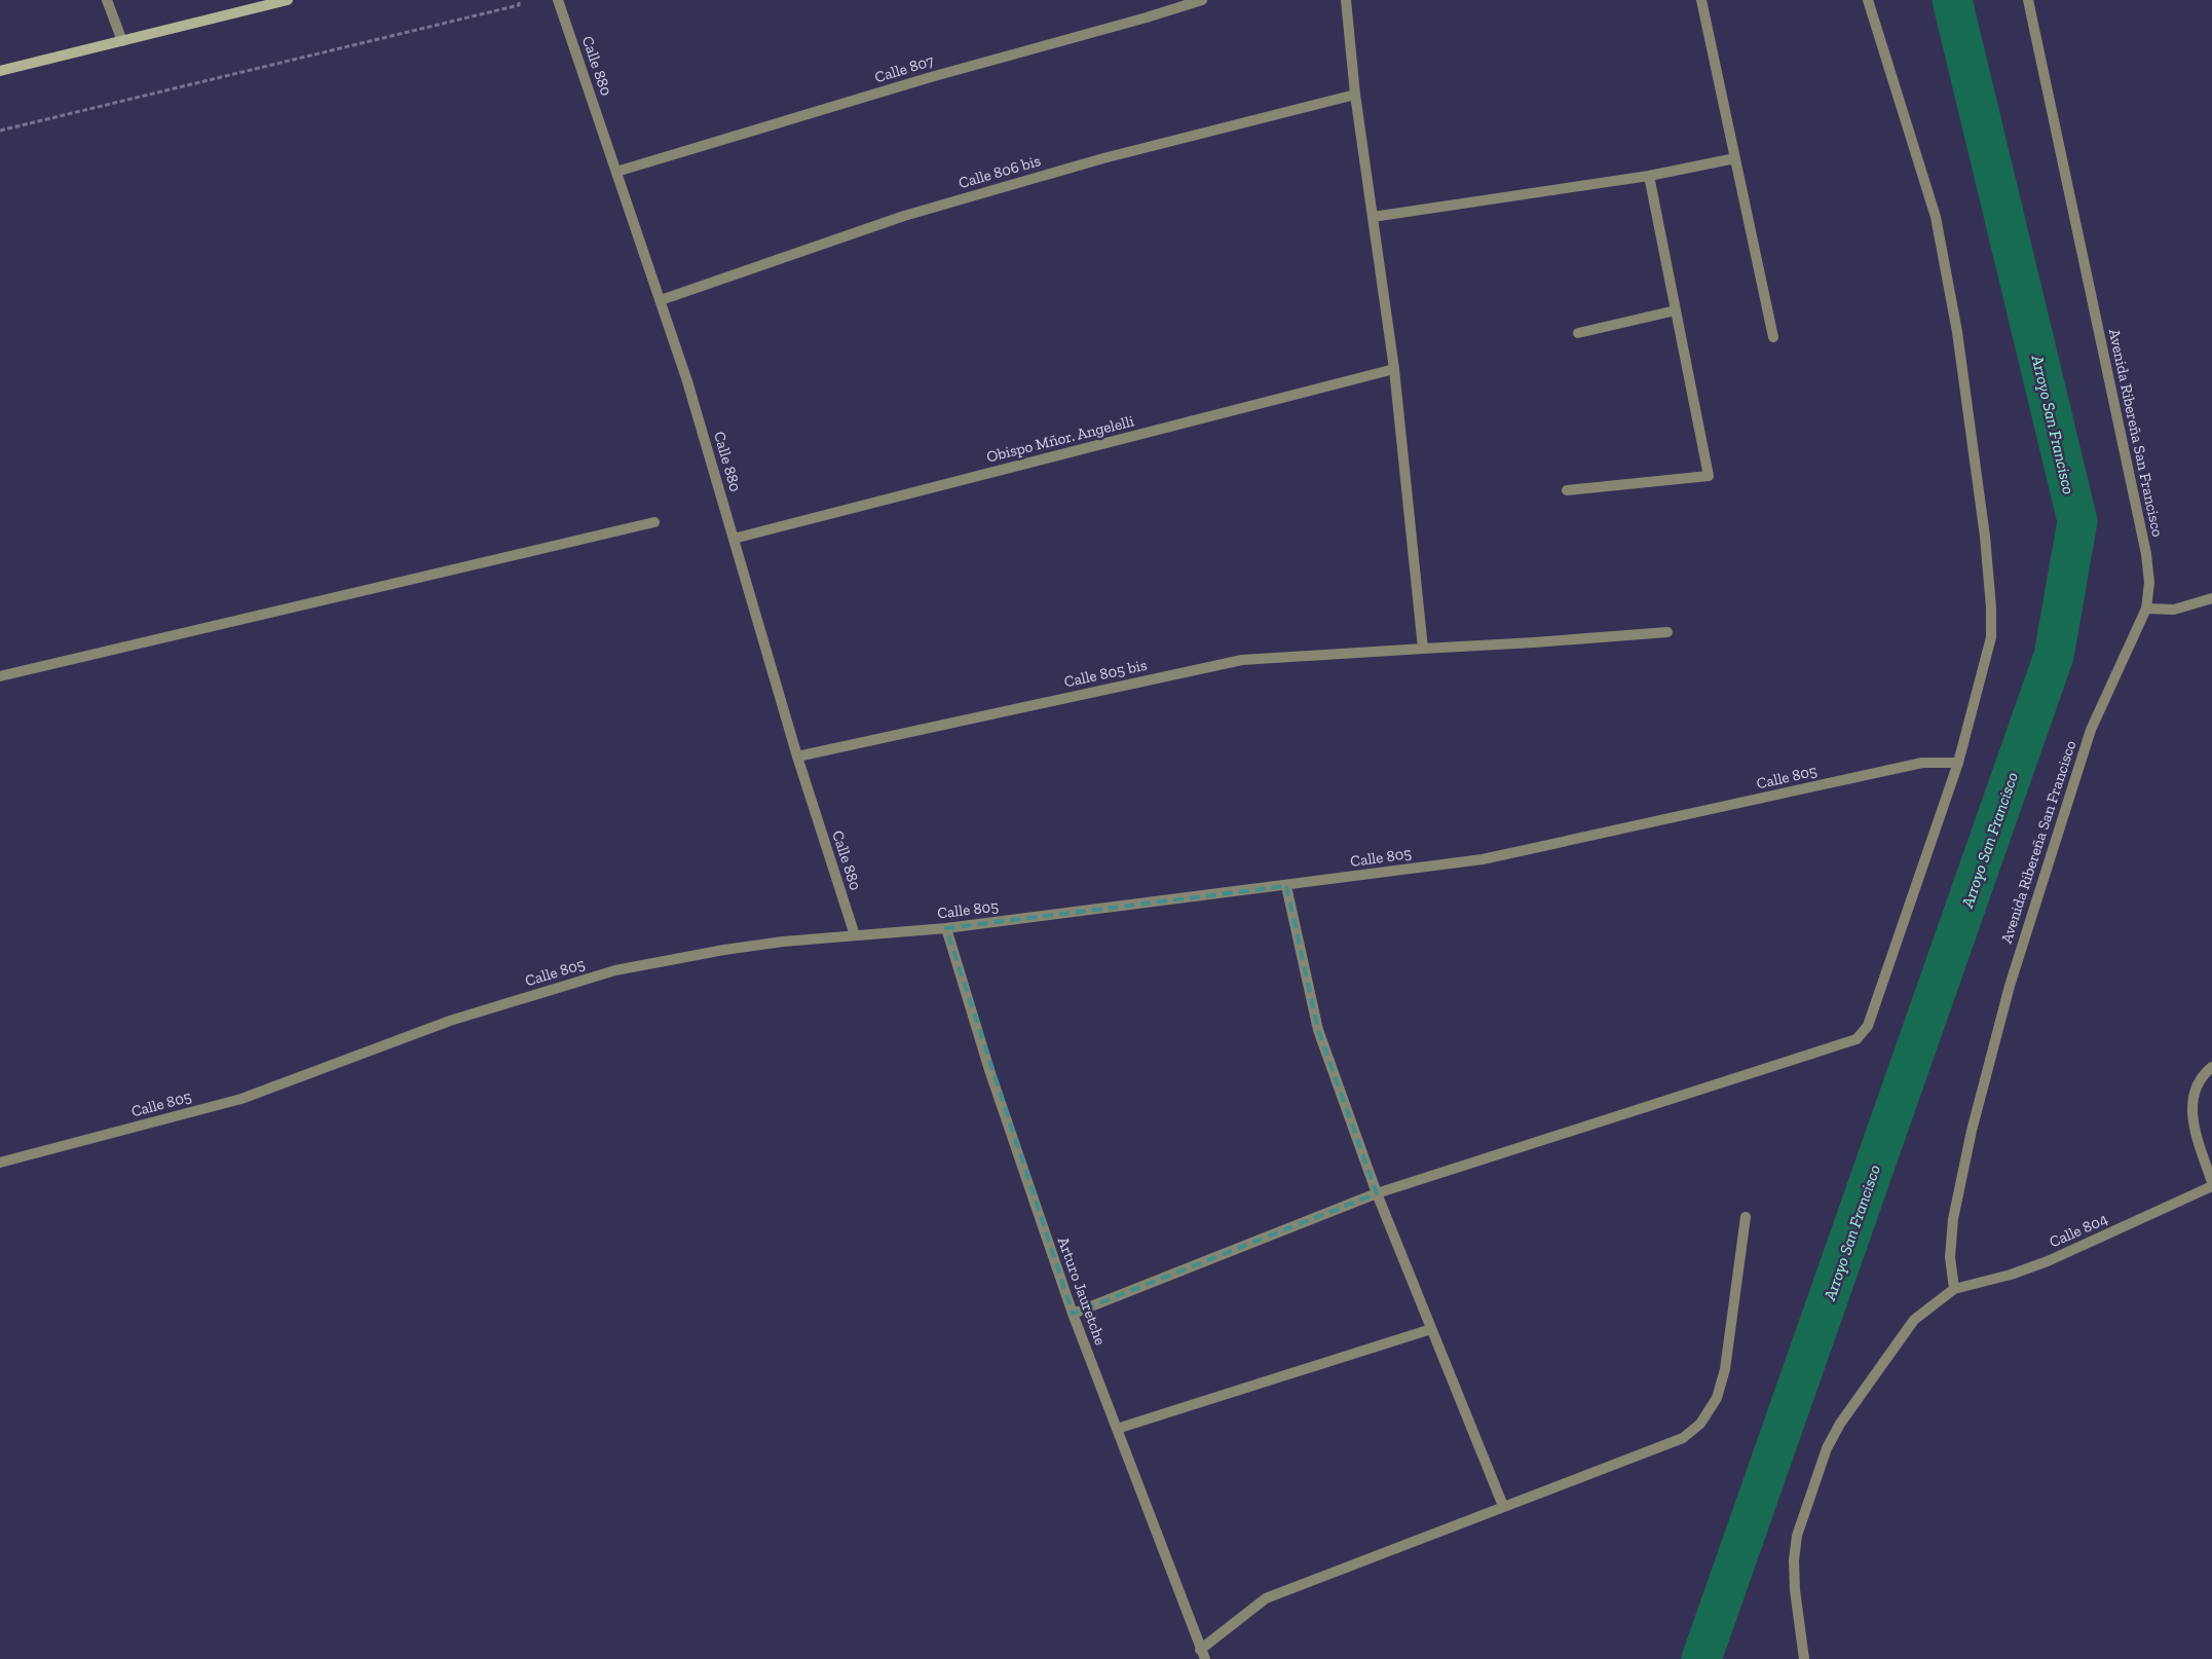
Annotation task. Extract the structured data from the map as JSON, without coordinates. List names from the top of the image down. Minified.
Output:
{"streets":{"street":["Calle 880","Calle 807","Calle 806 bis","Avenida Ribereña San Francisco","Obispo Mñor. Angelelli","Calle 805 bis","Calle 805","Calle 804","Arturo Jauretche"]},"crossings":[["Calle 880","Calle 807"],["Calle 880","Calle 806 bis"],["Calle 880","Obispo Mñor. Angelelli"],["Calle 880","Calle 805 bis"],["Calle 880","Calle 805"],["Avenida Ribereña San Francisco","Calle 804"],["Calle 805","Arturo Jauretche"]],"water":["Arroyo San Francisco"]}
